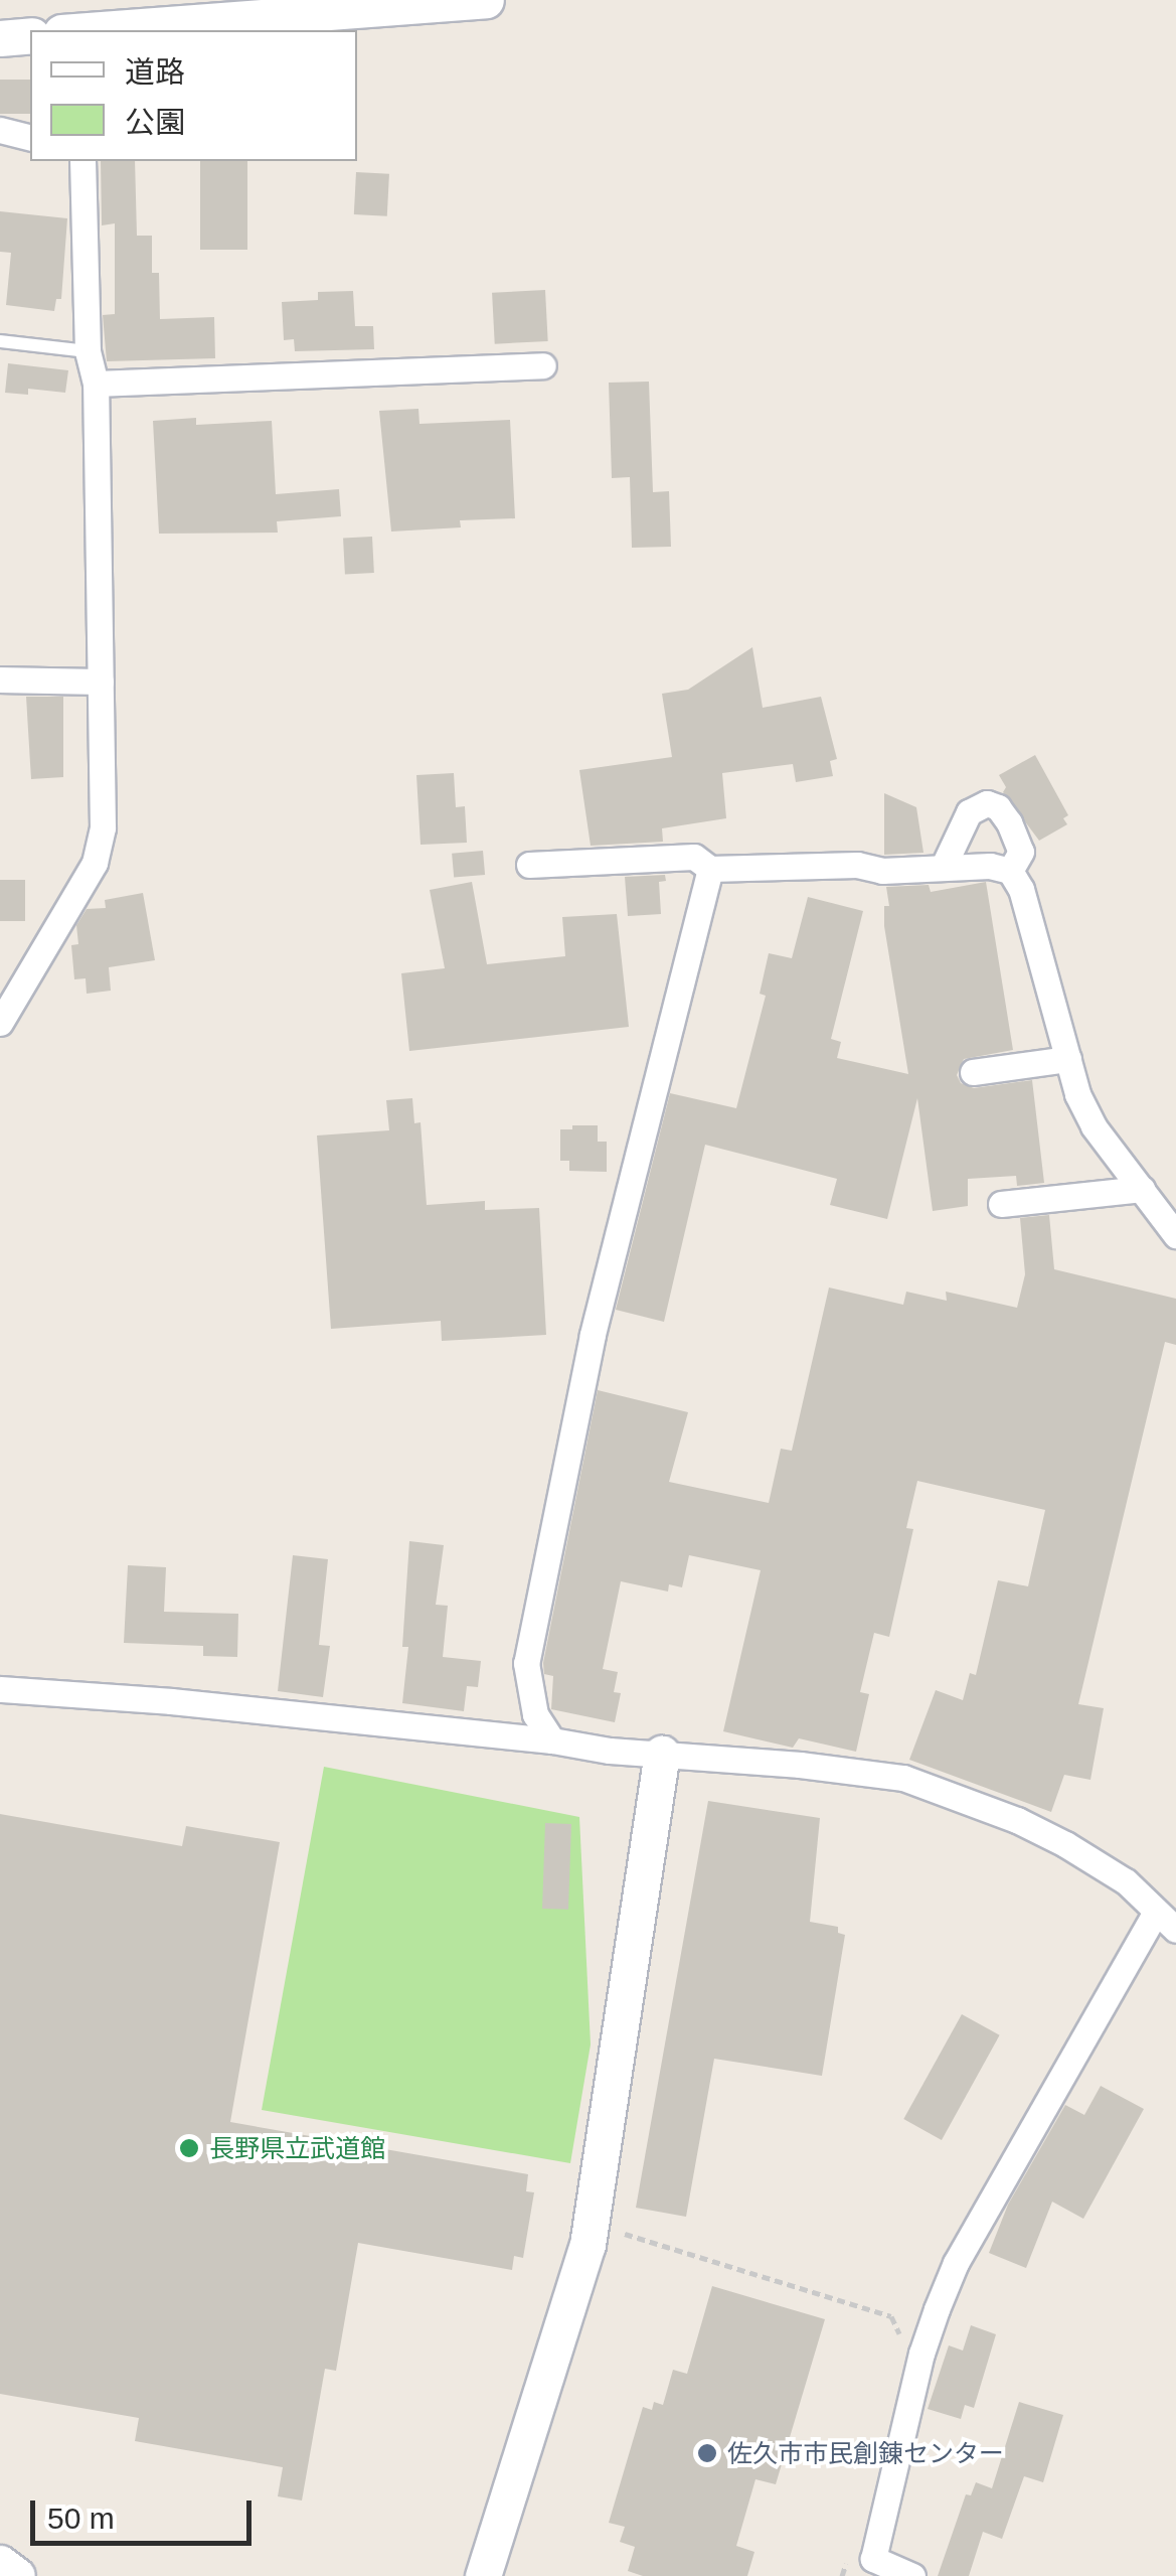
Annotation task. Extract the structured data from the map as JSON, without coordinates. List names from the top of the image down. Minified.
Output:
{"places":["長野県立武道館","佐久市市民創錬センター"],"legend":["道路","公園"],"scale_bar":"50 m"}
